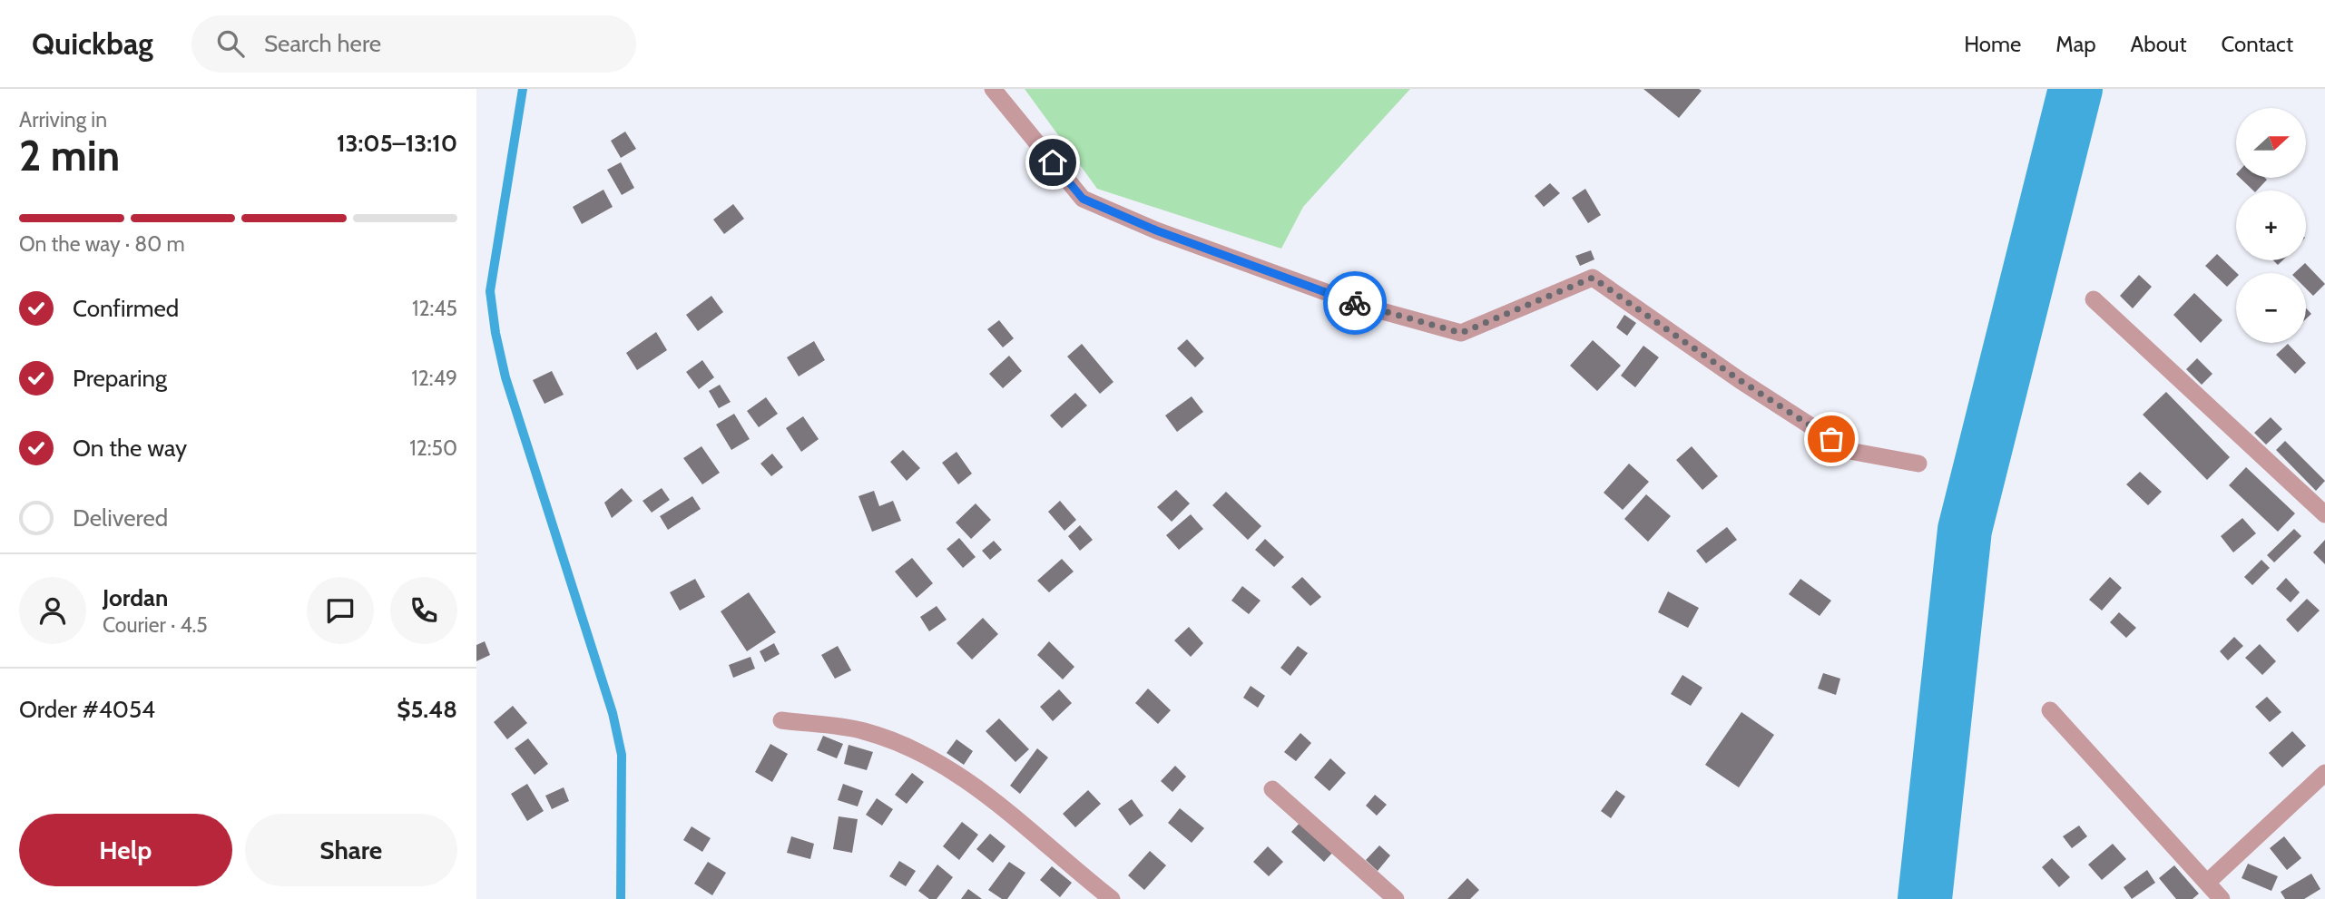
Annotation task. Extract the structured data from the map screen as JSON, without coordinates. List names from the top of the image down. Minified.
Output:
{"north":"right","page":{"header":"Quickbag","search":"Search here","nav":["Home","Map","About","Contact"],"heading":["2 min","Arriving in","13:05–13:10"],"panel":["Jordan","Courier · 4.5","Order #4054","$5.48"],"map_buttons":["+","−"],"bar":"On the way · 80 m","list":[["Confirmed","12:45"],["Preparing","12:49"],["On the way","12:50"],"Delivered"],"buttons":["Help","Share"]}}
